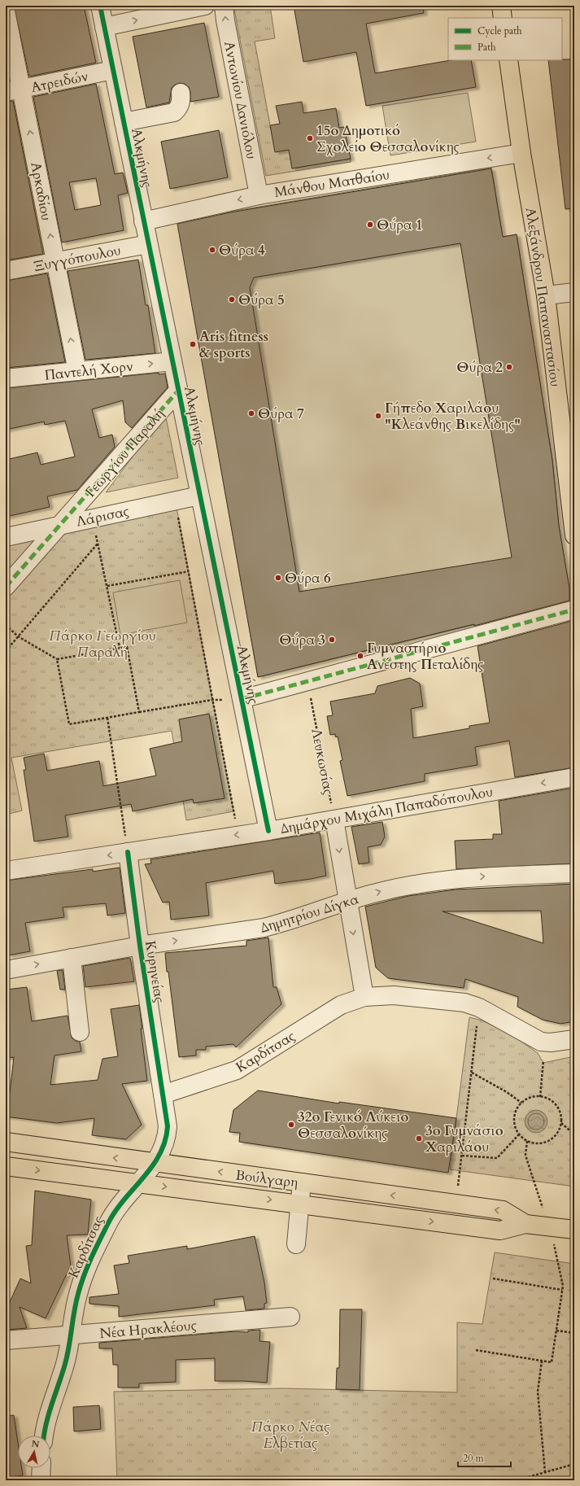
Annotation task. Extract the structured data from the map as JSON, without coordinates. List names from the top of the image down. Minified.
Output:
{"streets":{"main road":["Αλεξάνδρου Παπαναστασίου","Βούλγαρη"],"street":["Ατρειδών","Αντωνίου Δανιόλου","Αλκμήνης","Μάνθου Ματθαίου","Αρκαδίου","Ξυγγόπουλου","Παντελή Χορν","Γεωργίου Παραλή","Λάρισας","Δημάρχου Μιχάλη Παπαδόπουλου","Δημητρίου Δίγκα","Κυρηνείας","Καρδίτσας","Νέα Ηρακλέους"],"path":["Λευκωσίας"]},"crossings":[["Ατρειδών","Αλκμήνης"],["Ατρειδών","Αρκαδίου"],["Αντωνίου Δανιόλου","Μάνθου Ματθαίου"],["Αλκμήνης","Μάνθου Ματθαίου"],["Αλκμήνης","Ξυγγόπουλου"],["Αλκμήνης","Παντελή Χορν"],["Αλκμήνης","Γεωργίου Παραλή"],["Αλκμήνης","Λάρισας"],["Αλκμήνης","Δημάρχου Μιχάλη Παπαδόπουλου"],["Μάνθου Ματθαίου","Αλεξάνδρου Παπαναστασίου"],["Αρκαδίου","Ξυγγόπουλου"],["Αρκαδίου","Παντελή Χορν"],["Γεωργίου Παραλή","Λάρισας"],["Λευκωσίας","Δημάρχου Μιχάλη Παπαδόπουλου"],["Δημάρχου Μιχάλη Παπαδόπουλου","Κυρηνείας"],["Δημητρίου Δίγκα","Κυρηνείας"],["Κυρηνείας","Καρδίτσας"],["Καρδίτσας","Βούλγαρη"],["Καρδίτσας","Νέα Ηρακλέους"]],"one_way":["Αντωνίου Δανιόλου","Μάνθου Ματθαίου","Αρκαδίου","Παντελή Χορν","Δημητρίου Δίγκα"],"parks":["Πάρκο Γεωργίου Παραλή","Πάρκο Νέας Ελβετίας"],"places":["15ο Δημοτικό Σχολείο Θεσσαλονίκης","Θύρα 1","Θύρα 4","Θύρα 5","Aris fitness & sports","Θύρα 2","Θύρα 7","Γήπεδο Χαριλάου \"Κλεάνθης Βικελίδης\"","Θύρα 6","Θύρα 3","Γυμναστήριο Ανέστης Πεταλίδης","32ο Γενικό Λύκειο Θεσσαλονίκης","3ο Γυμνάσιο Χαριλάου"],"legend":["Cycle path","Path"],"scale_bar":"20 m","north":"top"}
